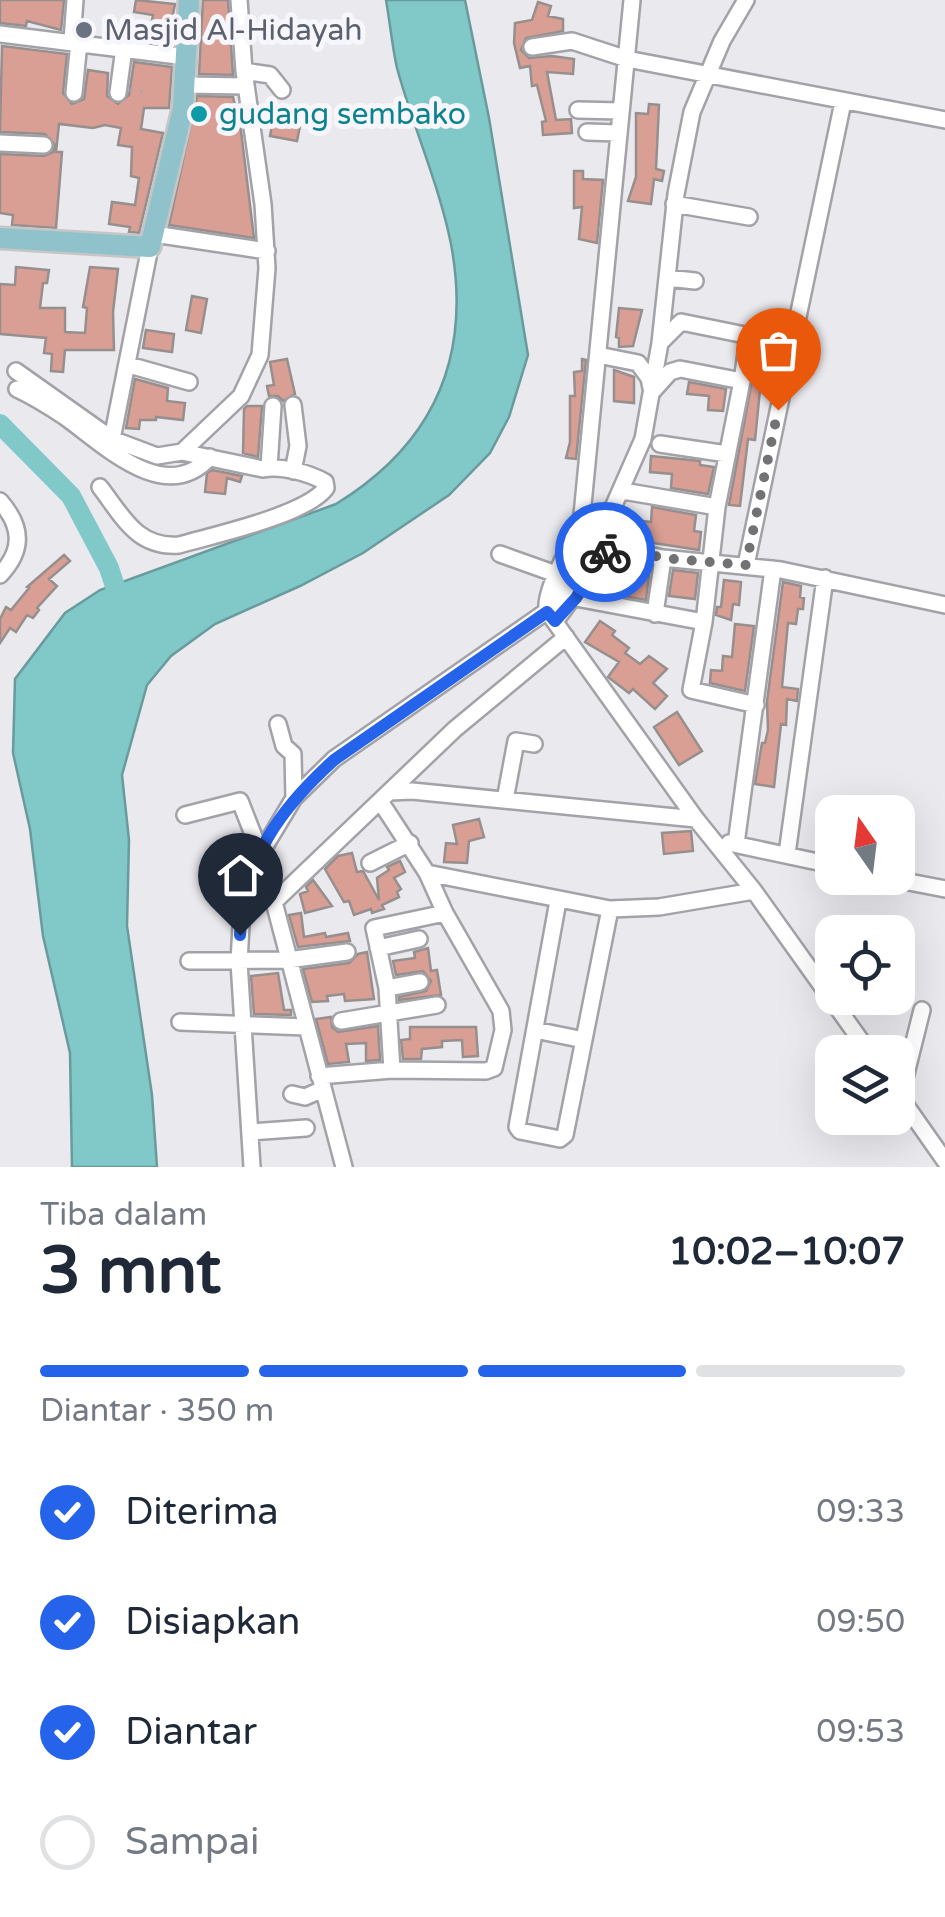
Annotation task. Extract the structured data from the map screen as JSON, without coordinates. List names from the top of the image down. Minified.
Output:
{"places":["Masjid Al-Hidayah","gudang sembako"],"north":"top","page":{"heading":["3 mnt","Tiba dalam","10:02–10:07"],"bar":"Diantar · 350 m","list":[["Diterima","09:33"],["Disiapkan","09:50"],["Diantar","09:53"],"Sampai"]}}
